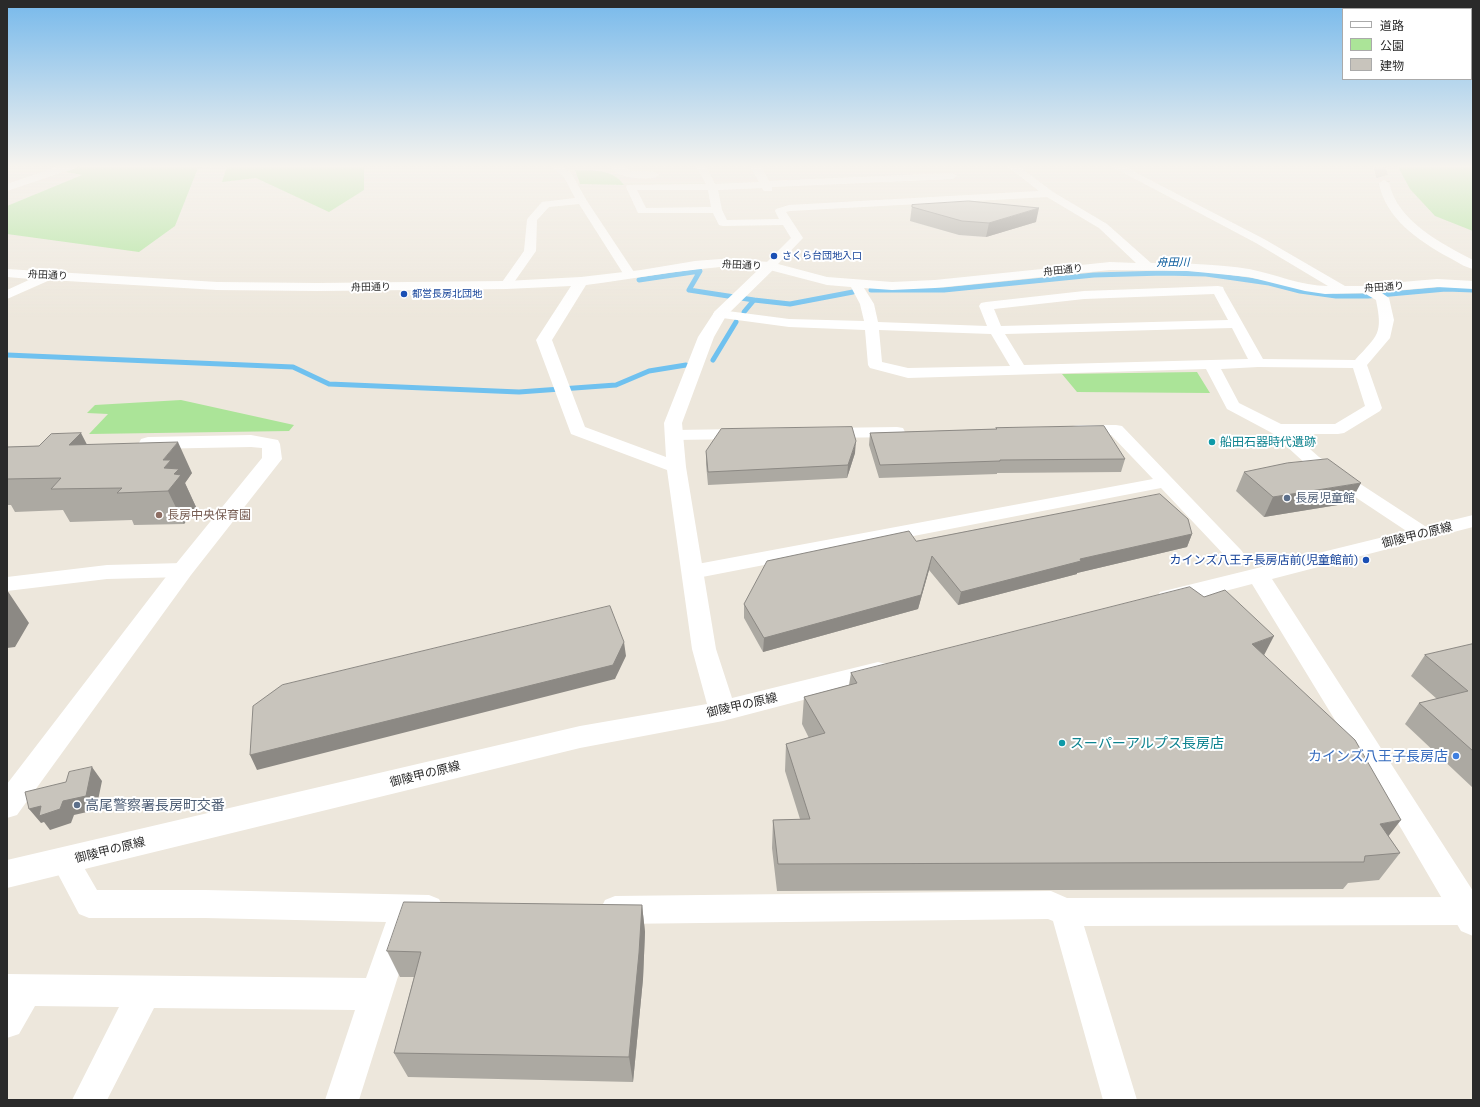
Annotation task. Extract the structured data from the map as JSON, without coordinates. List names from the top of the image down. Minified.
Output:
{"streets":{"street":["舟田通り","御陵甲の原線"]},"water":["舟田川"],"places":["さくら台団地入口","都営長房北団地","船田石器時代遺跡","長房児童館","長房中央保育園","カインズ八王子長房店前(児童館前)","スーパーアルプス長房店","カインズ八王子長房店","高尾警察署長房町交番"],"legend":["道路","公園","建物"]}
